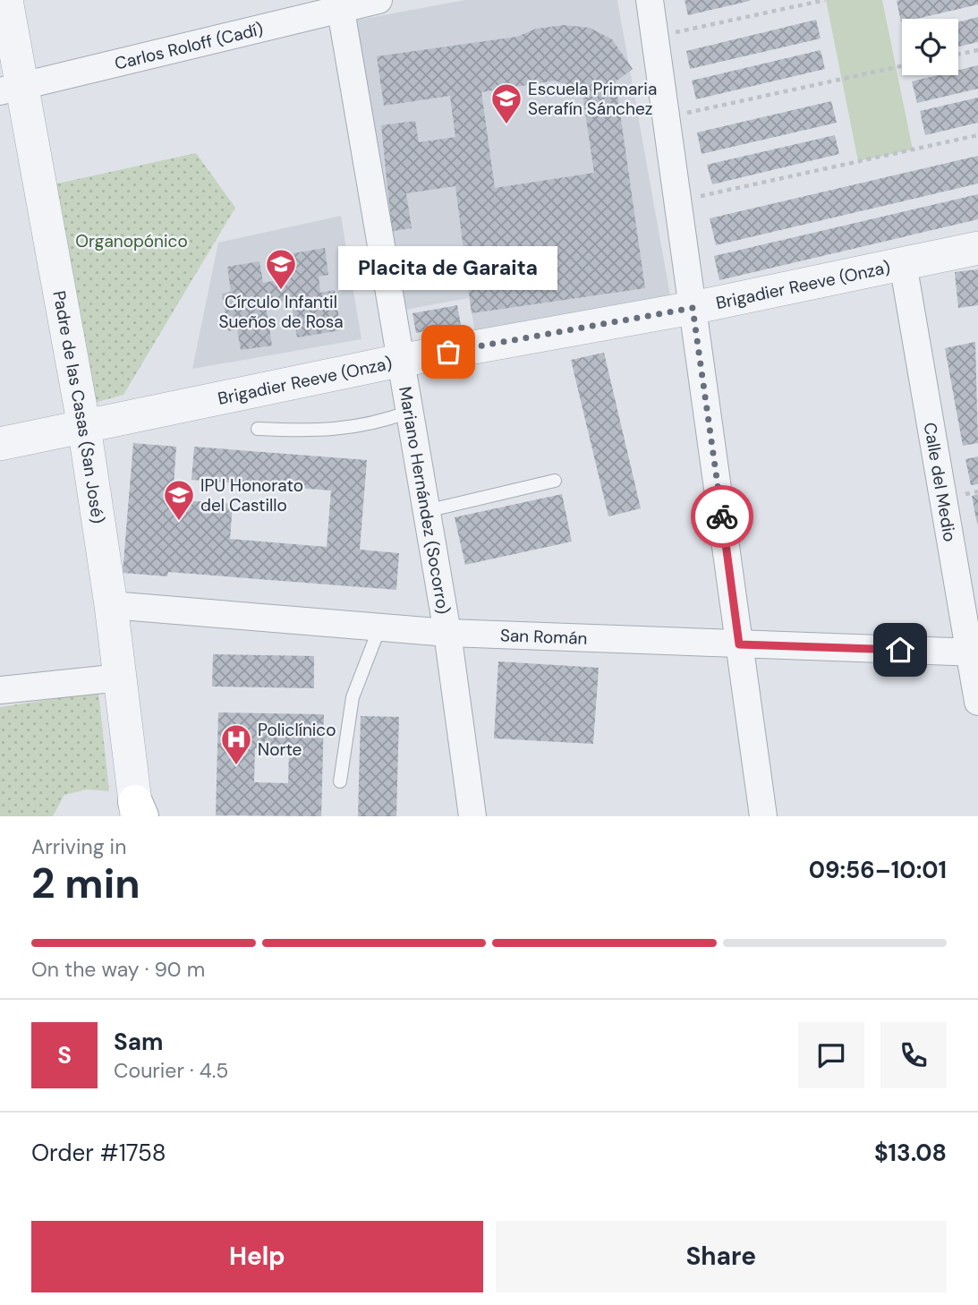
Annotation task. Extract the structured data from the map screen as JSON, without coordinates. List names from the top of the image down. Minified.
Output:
{"streets":{"street":["Carlos Roloff (Cadí)","Brigadier Reeve (Onza)","Padre de las Casas (San José)","Calle del Medio","Mariano Hernández (Socorro)","San Román"]},"crossings":[["Carlos Roloff (Cadí)","Padre de las Casas (San José)"],["Carlos Roloff (Cadí)","Mariano Hernández (Socorro)"],["Brigadier Reeve (Onza)","Padre de las Casas (San José)"],["Brigadier Reeve (Onza)","Calle del Medio"],["Brigadier Reeve (Onza)","Mariano Hernández (Socorro)"],["Padre de las Casas (San José)","San Román"],["Calle del Medio","San Román"],["Mariano Hernández (Socorro)","San Román"]],"parks":["Organopónico"],"places":{"school or university":["Escuela Primaria Serafín Sánchez","Círculo Infantil Sueños de Rosa","IPU Honorato del Castillo"],"other":["Placita de Garaita"],"hospital":["Policlínico Norte"]},"page":{"bubble":"Placita de Garaita","heading":["2 min","Arriving in","09:56–10:01"],"panel":["Sam","Courier · 4.5","Order #1758","$13.08"],"bar":"On the way · 90 m","round":"S","buttons":["Help","Share"]}}
